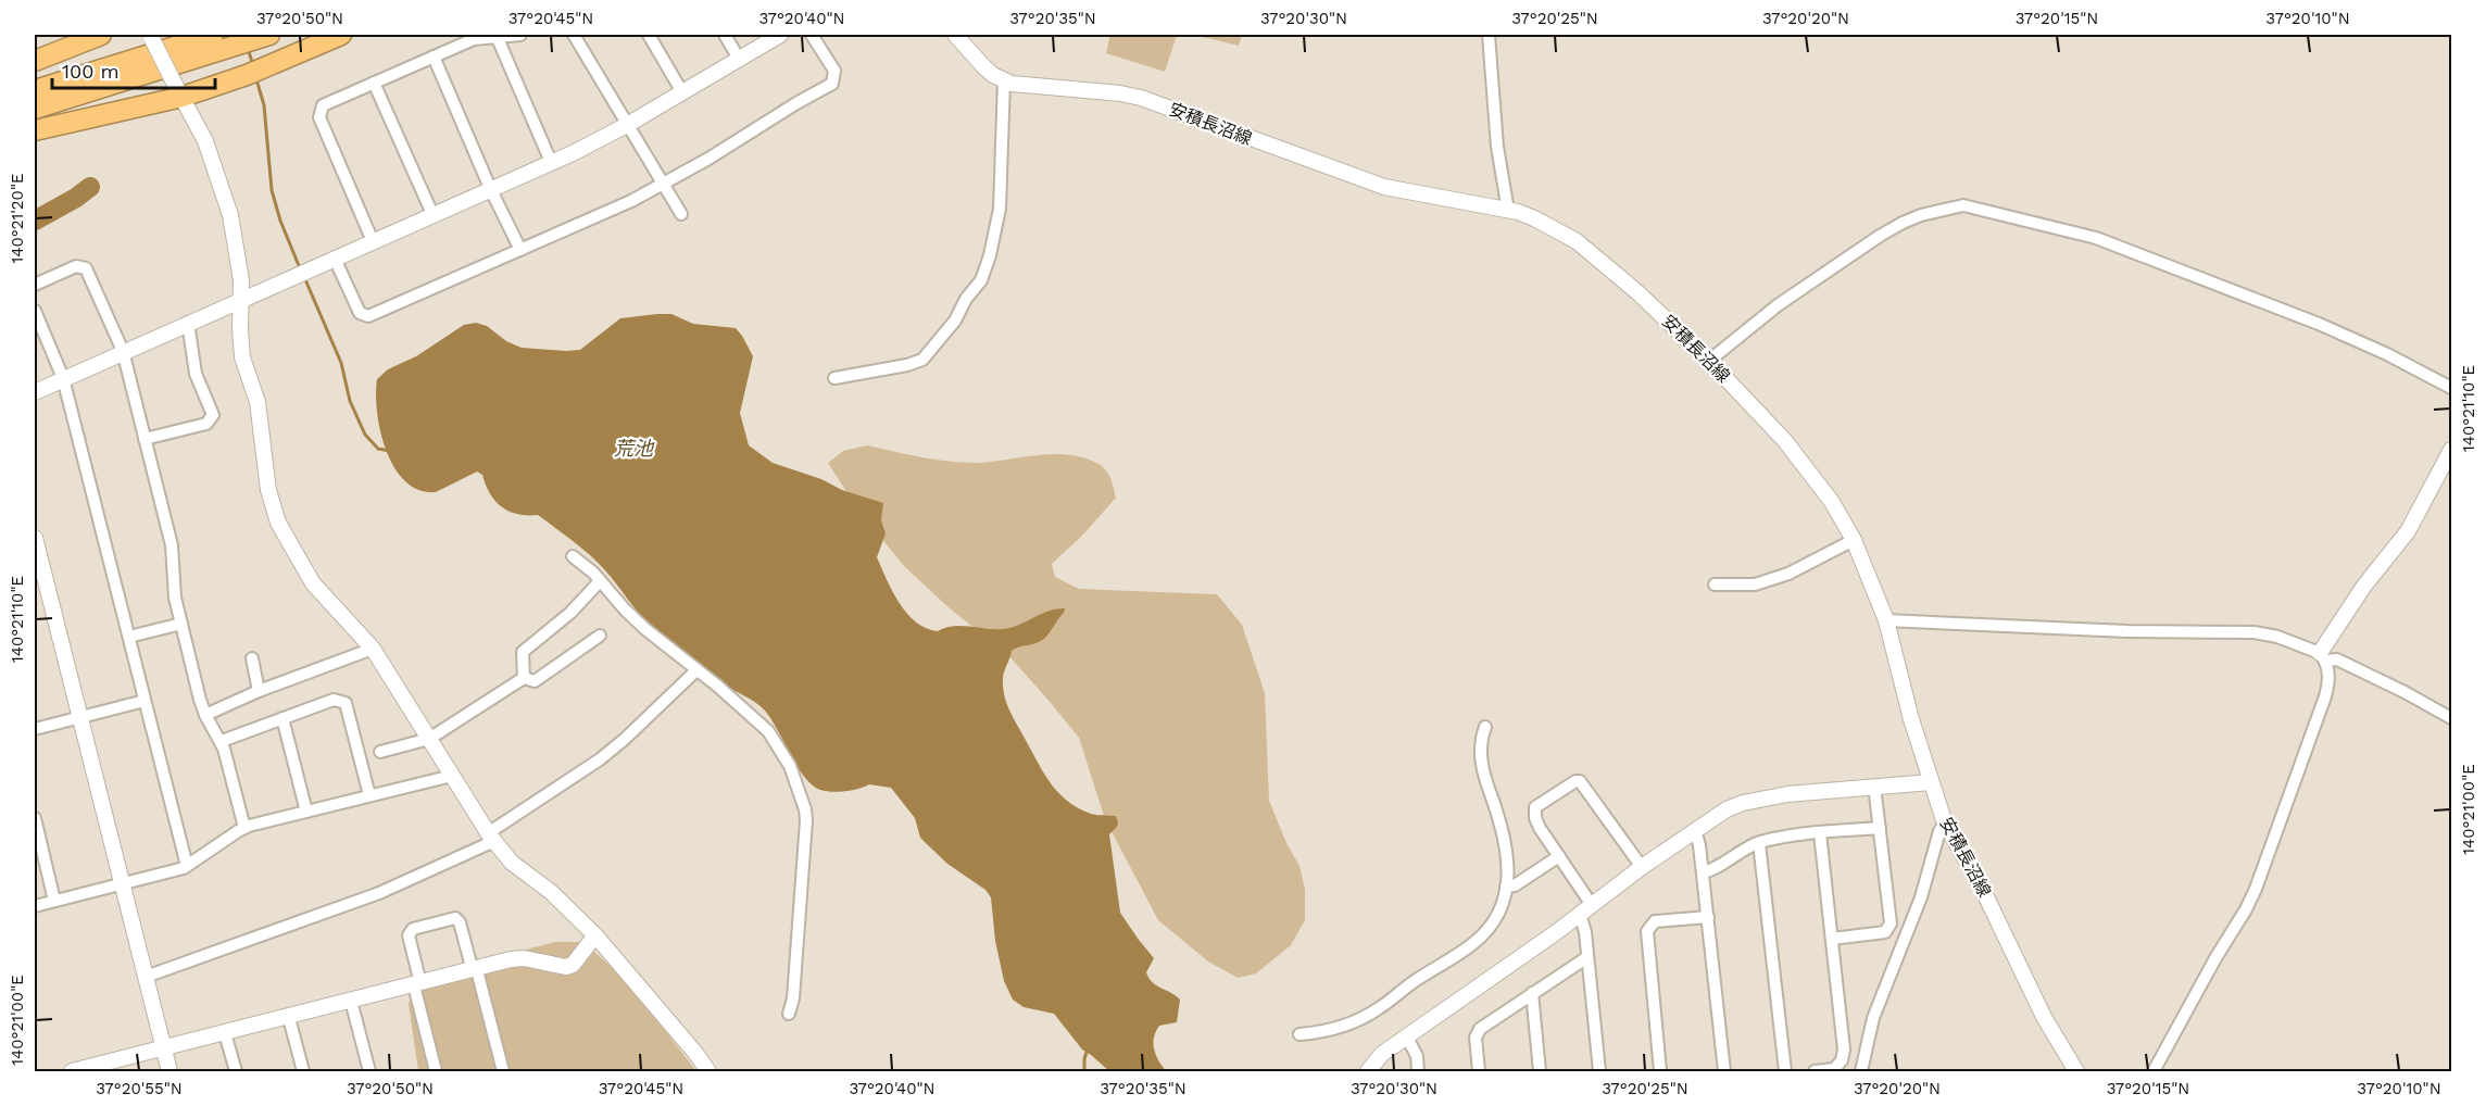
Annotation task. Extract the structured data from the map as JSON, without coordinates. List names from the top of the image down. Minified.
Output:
{"streets":{"street":["安積長沼線"]},"water":["荒池"],"scale_bar":"100 m","coordinates":["37°20'50\"N","37°20'45\"N","37°20'40\"N","37°20'35\"N","37°20'30\"N","37°20'25\"N","37°20'20\"N","37°20'15\"N","37°20'10\"N","140°21'20\"E","140°21'10\"E","140°21'00\"E","37°20'55\"N"]}
